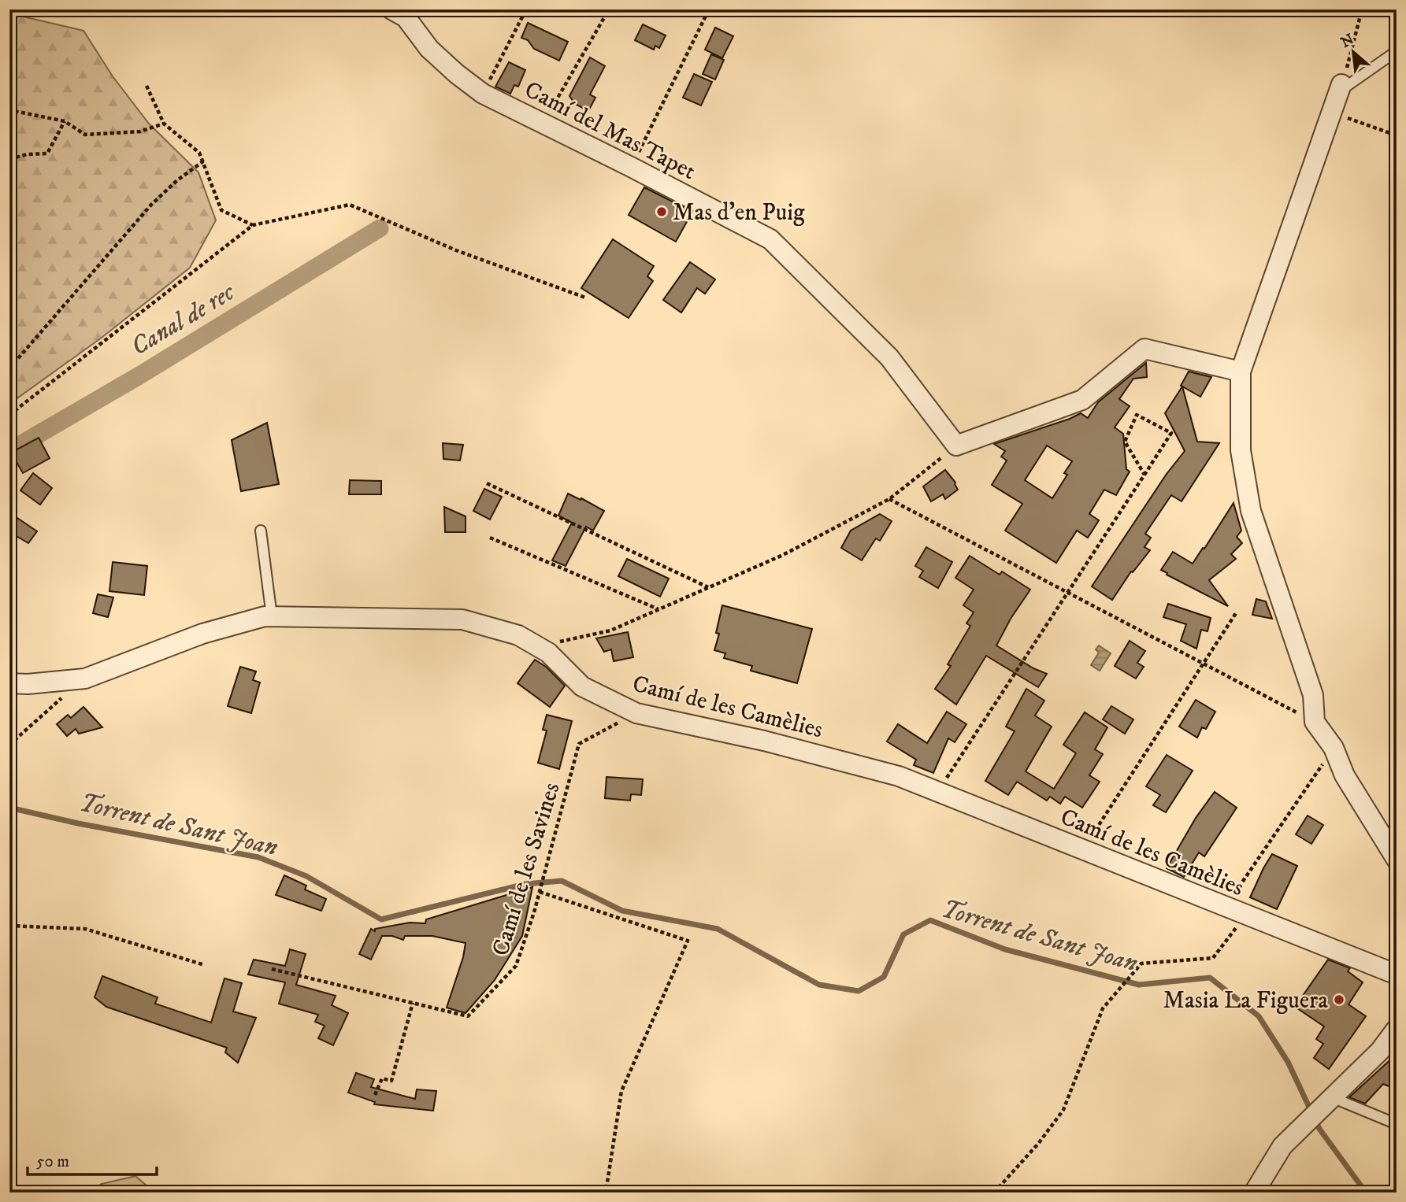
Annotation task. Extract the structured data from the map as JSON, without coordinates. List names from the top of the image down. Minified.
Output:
{"streets":{"street":["Camí del Mas Tapet","Camí de les Camèlies"],"path":["Camí de les Savines"]},"crossings":[["Camí de les Camèlies","Camí de les Savines"]],"water":["Canal de rec","Torrent de Sant Joan"],"places":["Mas d'en Puig","Masia La Figuera"],"scale_bar":"50 m","north":"top left"}
